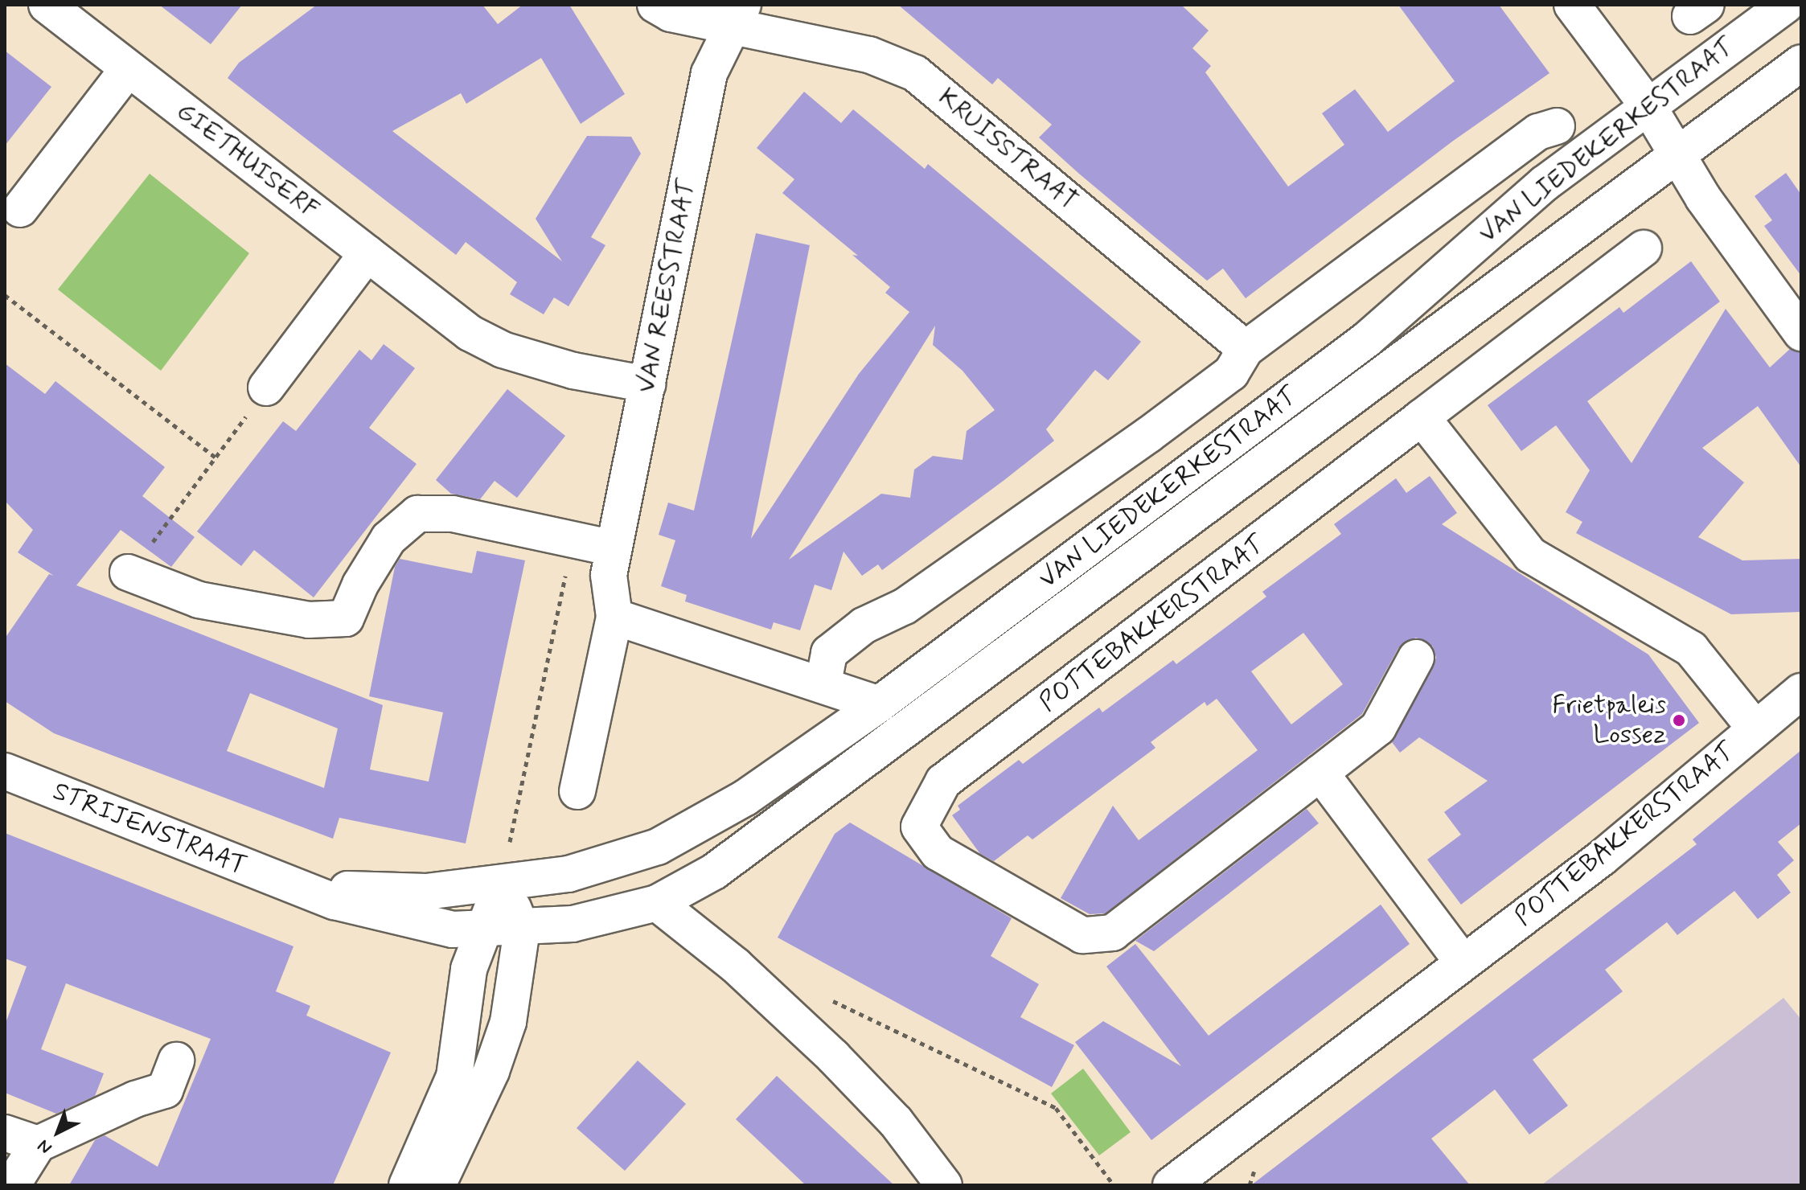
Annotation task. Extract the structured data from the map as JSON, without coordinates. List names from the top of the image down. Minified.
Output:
{"streets":{"street":["VAN LIEDEKERKESTRAAT","KRUISSTRAAT","GIETHUISERF","VAN REESSTRAAT","POTTEBAKKERSTRAAT","STRIJENSTRAAT"]},"crossings":[["VAN LIEDEKERKESTRAAT","KRUISSTRAAT"],["VAN LIEDEKERKESTRAAT","STRIJENSTRAAT"],["KRUISSTRAAT","VAN REESSTRAAT"],["GIETHUISERF","VAN REESSTRAAT"]],"places":["Frietpaleis Lossez"],"north":"bottom left"}
